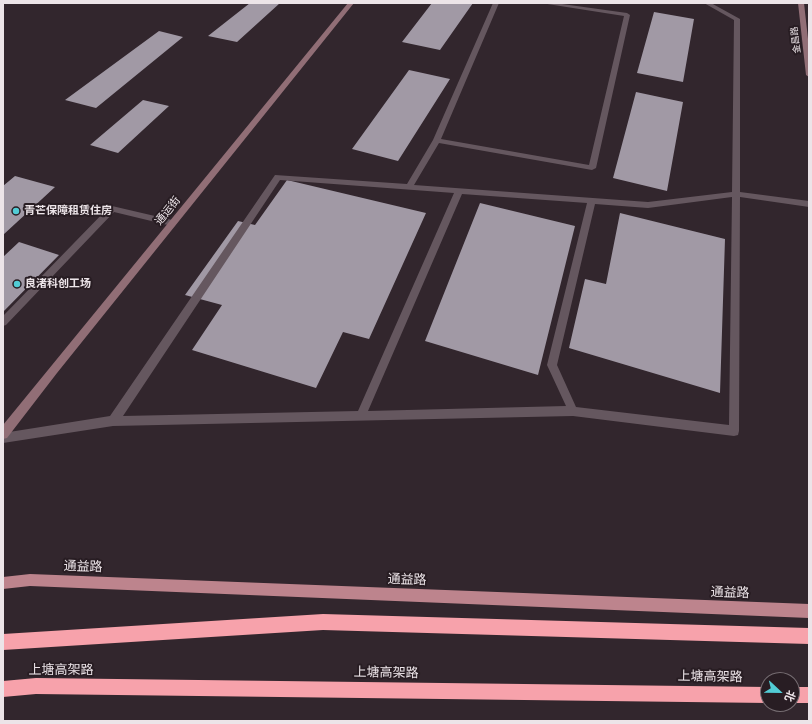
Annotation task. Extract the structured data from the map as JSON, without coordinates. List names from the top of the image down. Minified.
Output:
{"streets":{"highway":["上塘高架路"],"main road":["通益路"],"street":["金昌路","通运街"]},"places":["青芒保障租赁住房","良渚科创工场"],"north":"right"}
